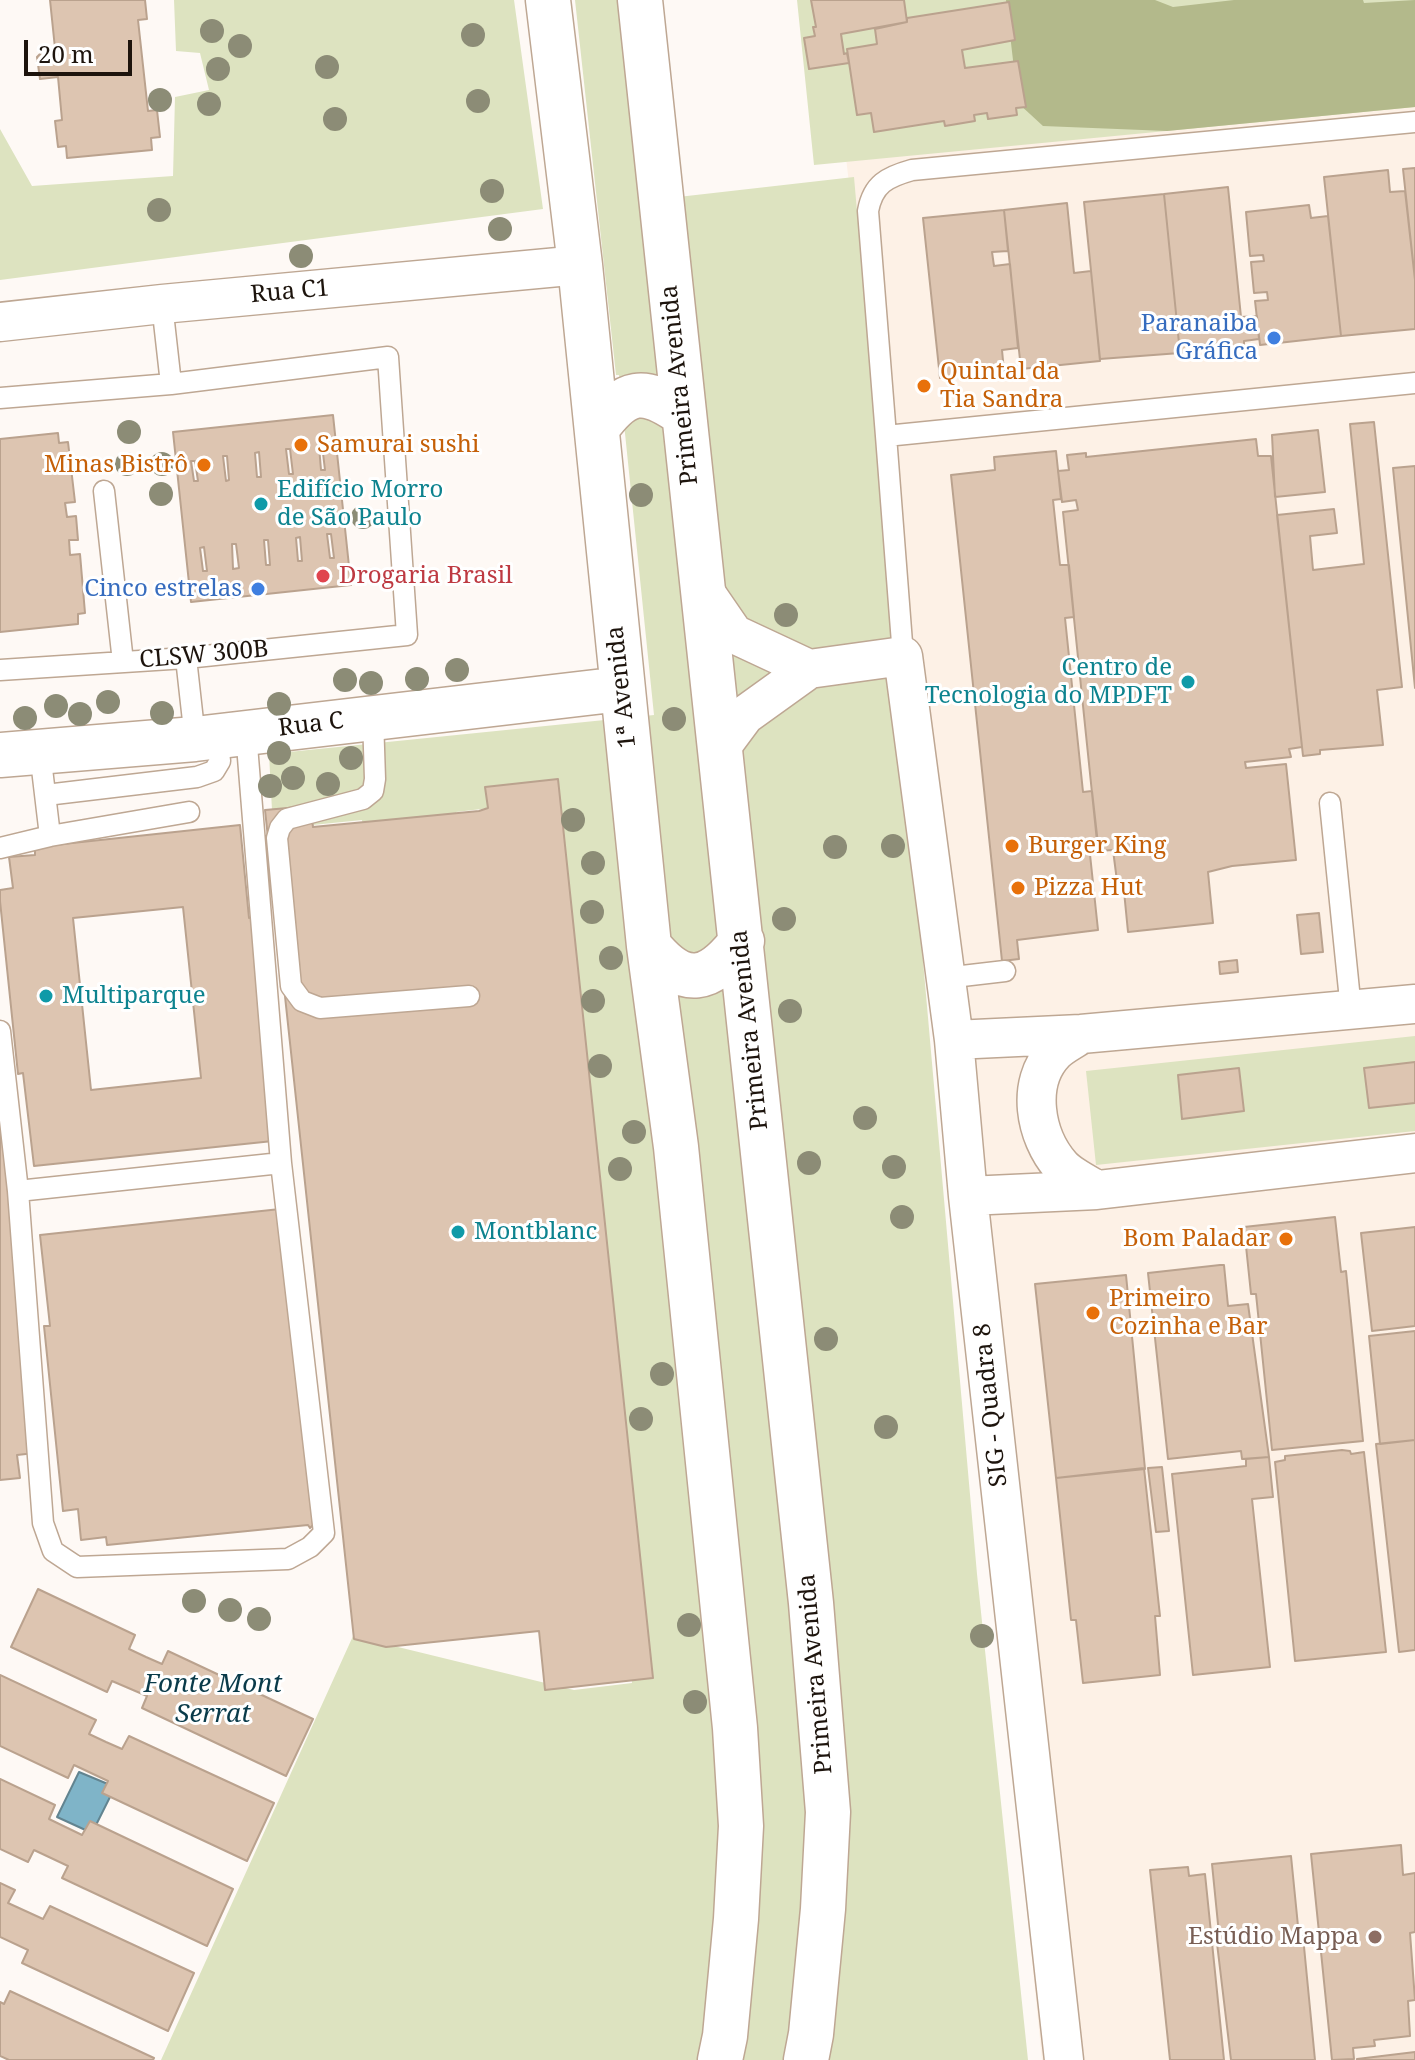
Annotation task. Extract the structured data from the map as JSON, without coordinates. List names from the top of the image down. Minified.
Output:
{"streets":{"main road":["Primeira Avenida","1ª Avenida","Rua C"],"street":["Rua C1","SIG - Quadra 8"],"lane":["CLSW 300B"]},"crossings":[["1ª Avenida","Rua C"]],"water":["Fonte Mont Serrat"],"places":["Paranaiba Gráfica","Quintal da Tia Sandra","Samurai sushi","Minas Bistrô","Edifício Morro de São Paulo","Drogaria Brasil","Cinco estrelas","Centro de Tecnologia do MPDFT","Burger King","Pizza Hut","Multiparque","Montblanc","Bom Paladar","Primeiro Cozinha e Bar","Estúdio Mappa"],"scale_bar":"20 m"}
